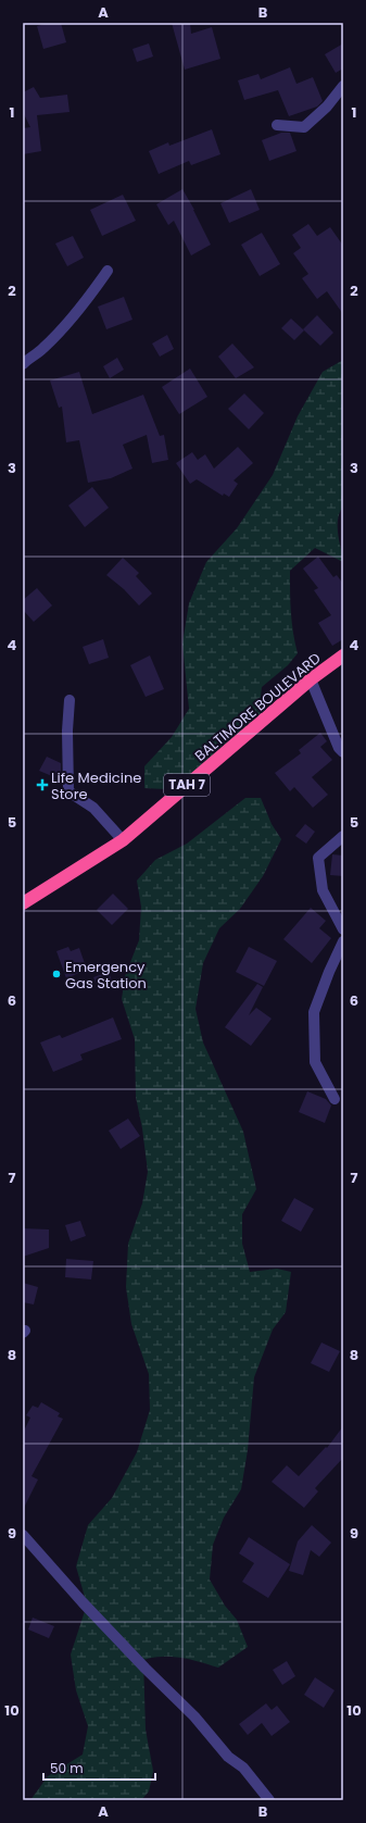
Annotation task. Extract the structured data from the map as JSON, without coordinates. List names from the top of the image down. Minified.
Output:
{"streets":{"highway":["BALTIMORE BOULEVARD","TAH 7"]},"places":{"health":["Life Medicine Store"],"other":["Emergency Gas Station"]},"scale_bar":"50 m","grid":{"columns":["A","B"],"rows":["1","2","3","4","5","6","7","8","9","10"]}}
